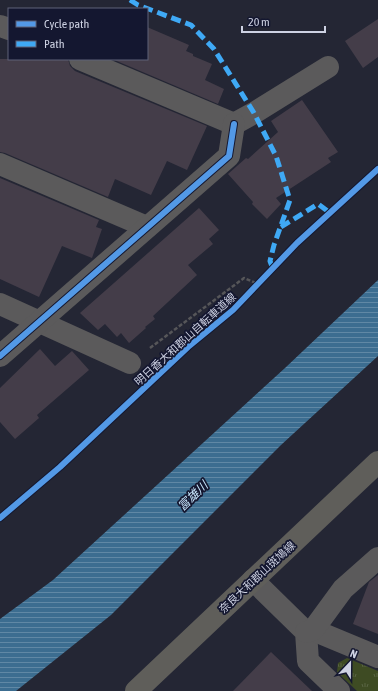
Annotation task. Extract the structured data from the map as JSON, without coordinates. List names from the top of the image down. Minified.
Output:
{"streets":{"main road":["奈良大和郡山斑鳩線"],"cycle path":["明日香大和郡山自転車道線"]},"water":["富雄川"],"legend":["Cycle path","Path"],"scale_bar":"20 m","north":"top"}
